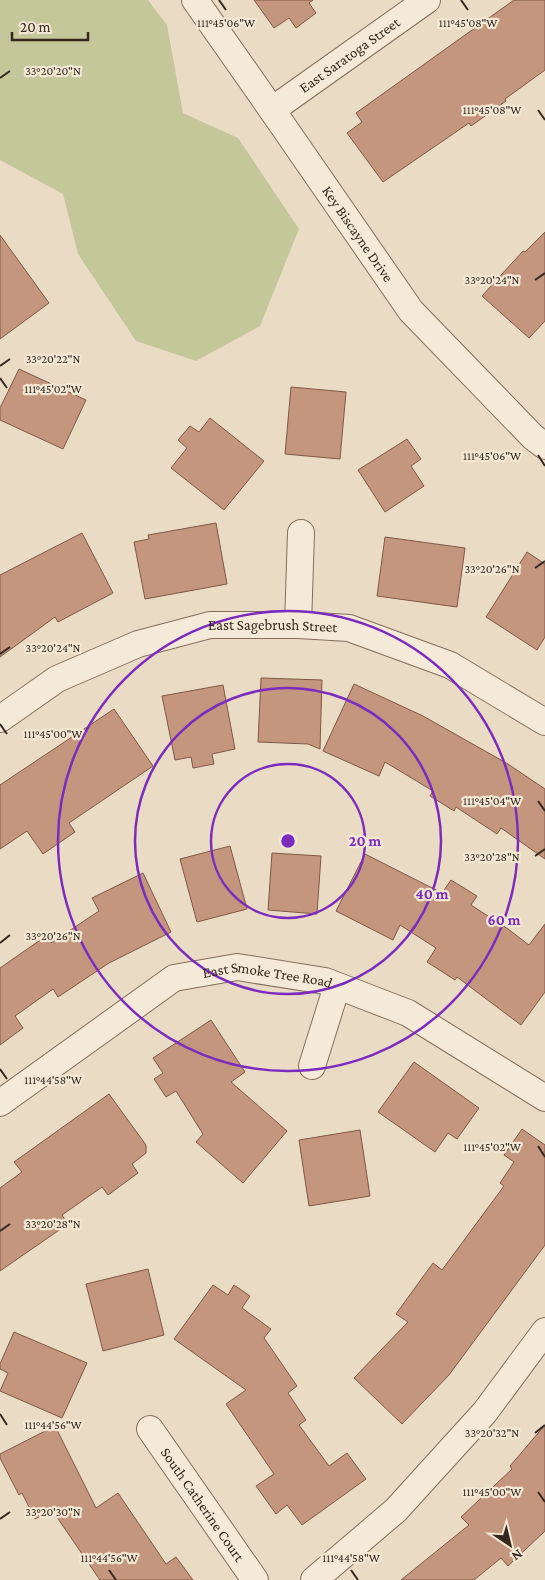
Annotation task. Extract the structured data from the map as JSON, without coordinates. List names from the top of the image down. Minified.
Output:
{"streets":{"street":["East Saratoga Street","Key Biscayne Drive","East Sagebrush Street","East Smoke Tree Road","South Catherine Court"]},"crossings":[["East Saratoga Street","Key Biscayne Drive"]],"scale_bar":"20 m","north":"bottom right","coordinates":["111°45'06\"W","111°45'08\"W","33°20'20\"N","33°20'24\"N","33°20'22\"N","111°45'02\"W","33°20'26\"N","111°45'00\"W","111°45'04\"W","33°20'28\"N","111°44'58\"W","111°44'56\"W","33°20'32\"N","33°20'30\"N"],"rings":["20 m","40 m","60 m"]}
